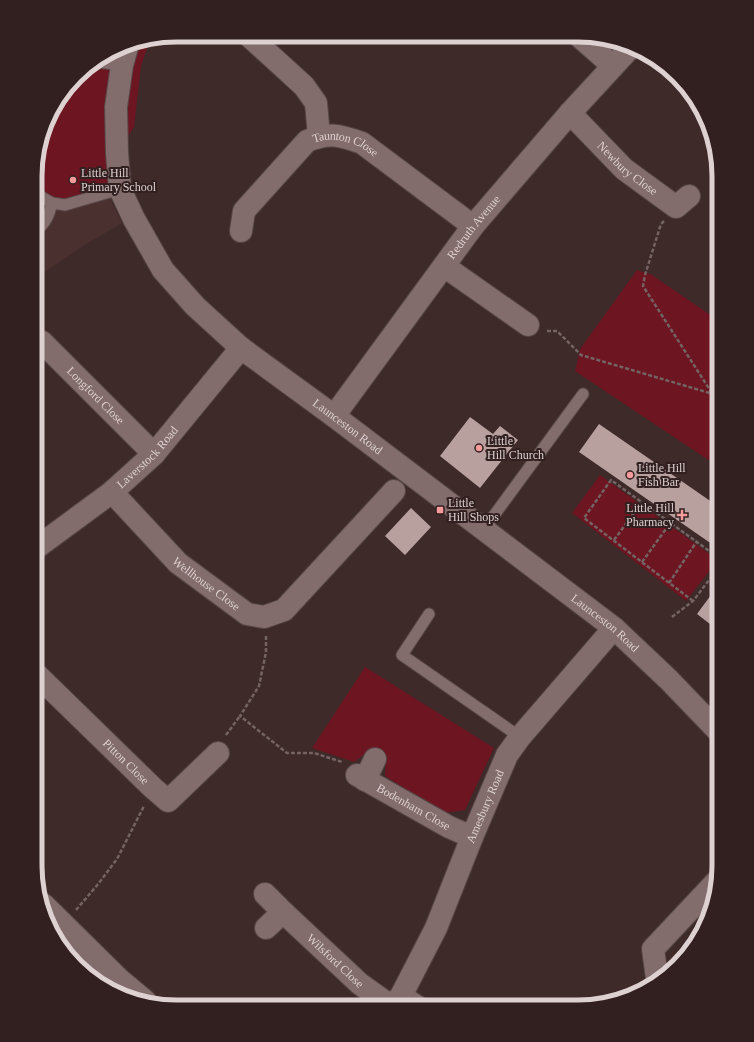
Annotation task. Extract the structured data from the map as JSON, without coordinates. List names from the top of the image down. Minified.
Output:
{"streets":{"street":["Taunton Close","Newbury Close","Redruth Avenue","Longford Close","Launceston Road","Laverstock Road","Wellhouse Close","Pitton Close","Amesbury Road","Bodenham Close","Wilsford Close"]},"crossings":[["Taunton Close","Redruth Avenue"],["Newbury Close","Redruth Avenue"],["Redruth Avenue","Launceston Road"],["Longford Close","Laverstock Road"],["Launceston Road","Laverstock Road"],["Launceston Road","Amesbury Road"],["Laverstock Road","Wellhouse Close"],["Amesbury Road","Bodenham Close"]],"places":{"other":["Little Hill Primary School","Little Hill Church","Little Hill Fish Bar"],"transit":["Little Hill Shops"],"health":["Little Hill Pharmacy"]}}
